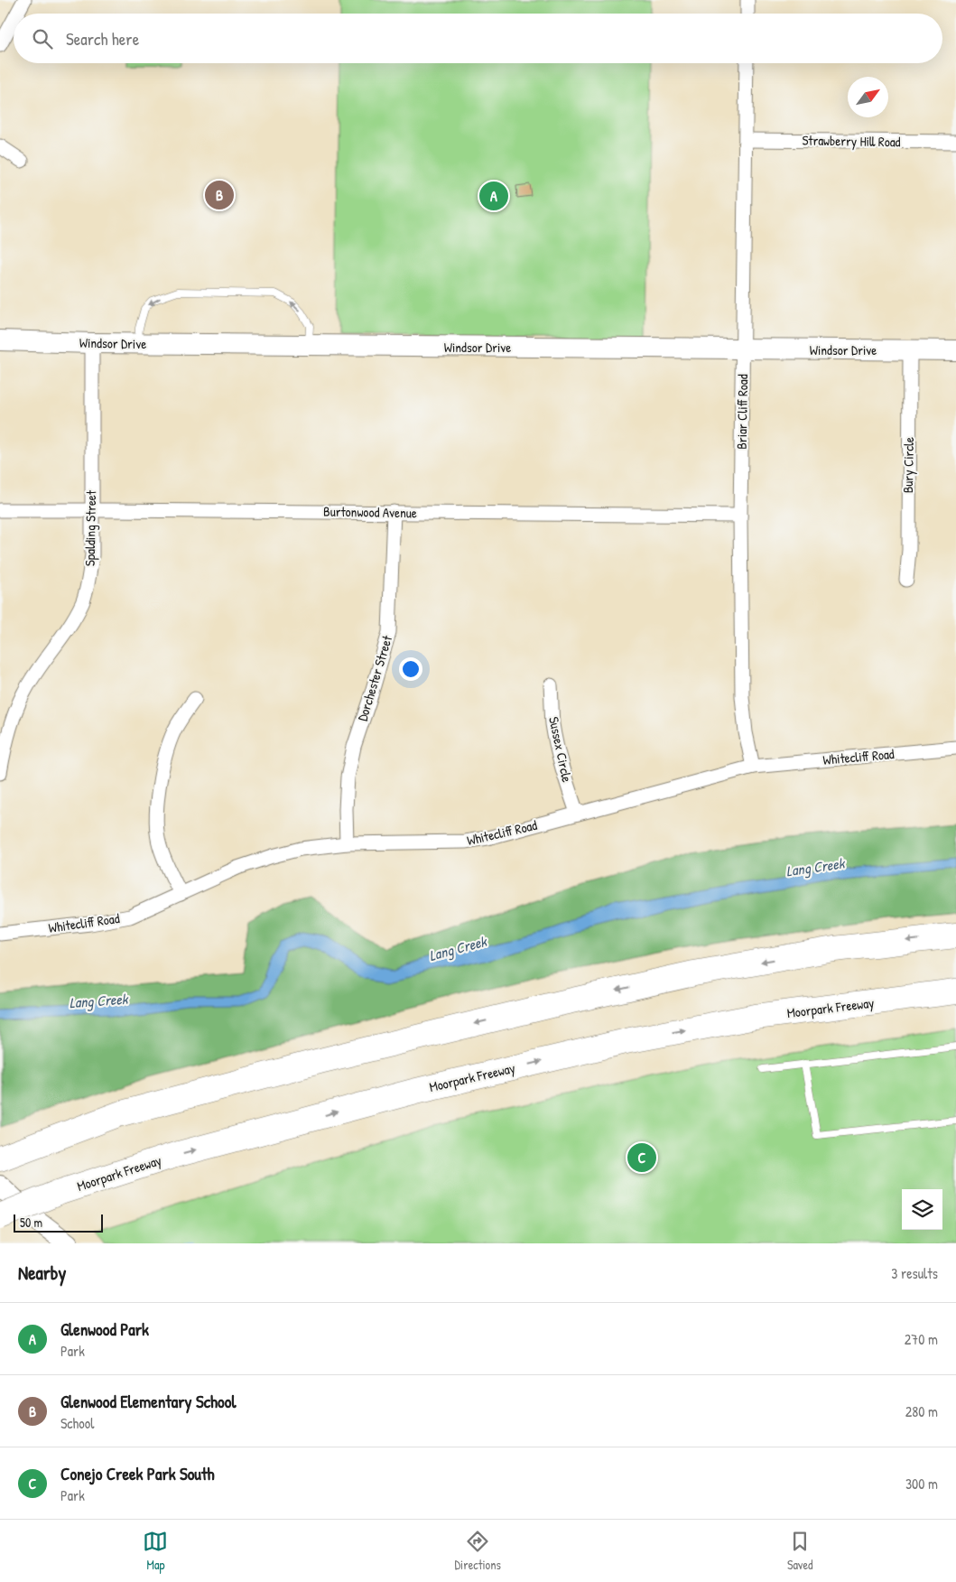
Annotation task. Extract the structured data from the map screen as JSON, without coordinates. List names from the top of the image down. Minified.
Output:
{"streets":{"highway":["Moorpark Freeway"],"street":["Strawberry Hill Road","Windsor Drive","Briar Cliff Road","Bury Circle","Burtonwood Avenue","Spalding Street","Dorchester Street","Sussex Circle","Whitecliff Road"]},"crossings":[["Strawberry Hill Road","Briar Cliff Road"],["Windsor Drive","Briar Cliff Road"],["Windsor Drive","Bury Circle"],["Windsor Drive","Spalding Street"],["Briar Cliff Road","Burtonwood Avenue"],["Briar Cliff Road","Whitecliff Road"],["Burtonwood Avenue","Spalding Street"],["Burtonwood Avenue","Dorchester Street"],["Dorchester Street","Whitecliff Road"],["Sussex Circle","Whitecliff Road"]],"water":["Lang Creek"],"scale_bar":"50 m","north":"top right","page":{"search":"Search here","pins":["B","A","C"],"scale":"50 m","heading":["Nearby","3 results"],"list":[{"mark":"A","name":"Glenwood Park","note":"Park","value":"270 m"},{"mark":"B","name":"Glenwood Elementary School","note":"School","value":"280 m"},{"mark":"C","name":"Conejo Creek Park South","note":"Park","value":"300 m"}],"nav":["Map","Directions","Saved"]}}
